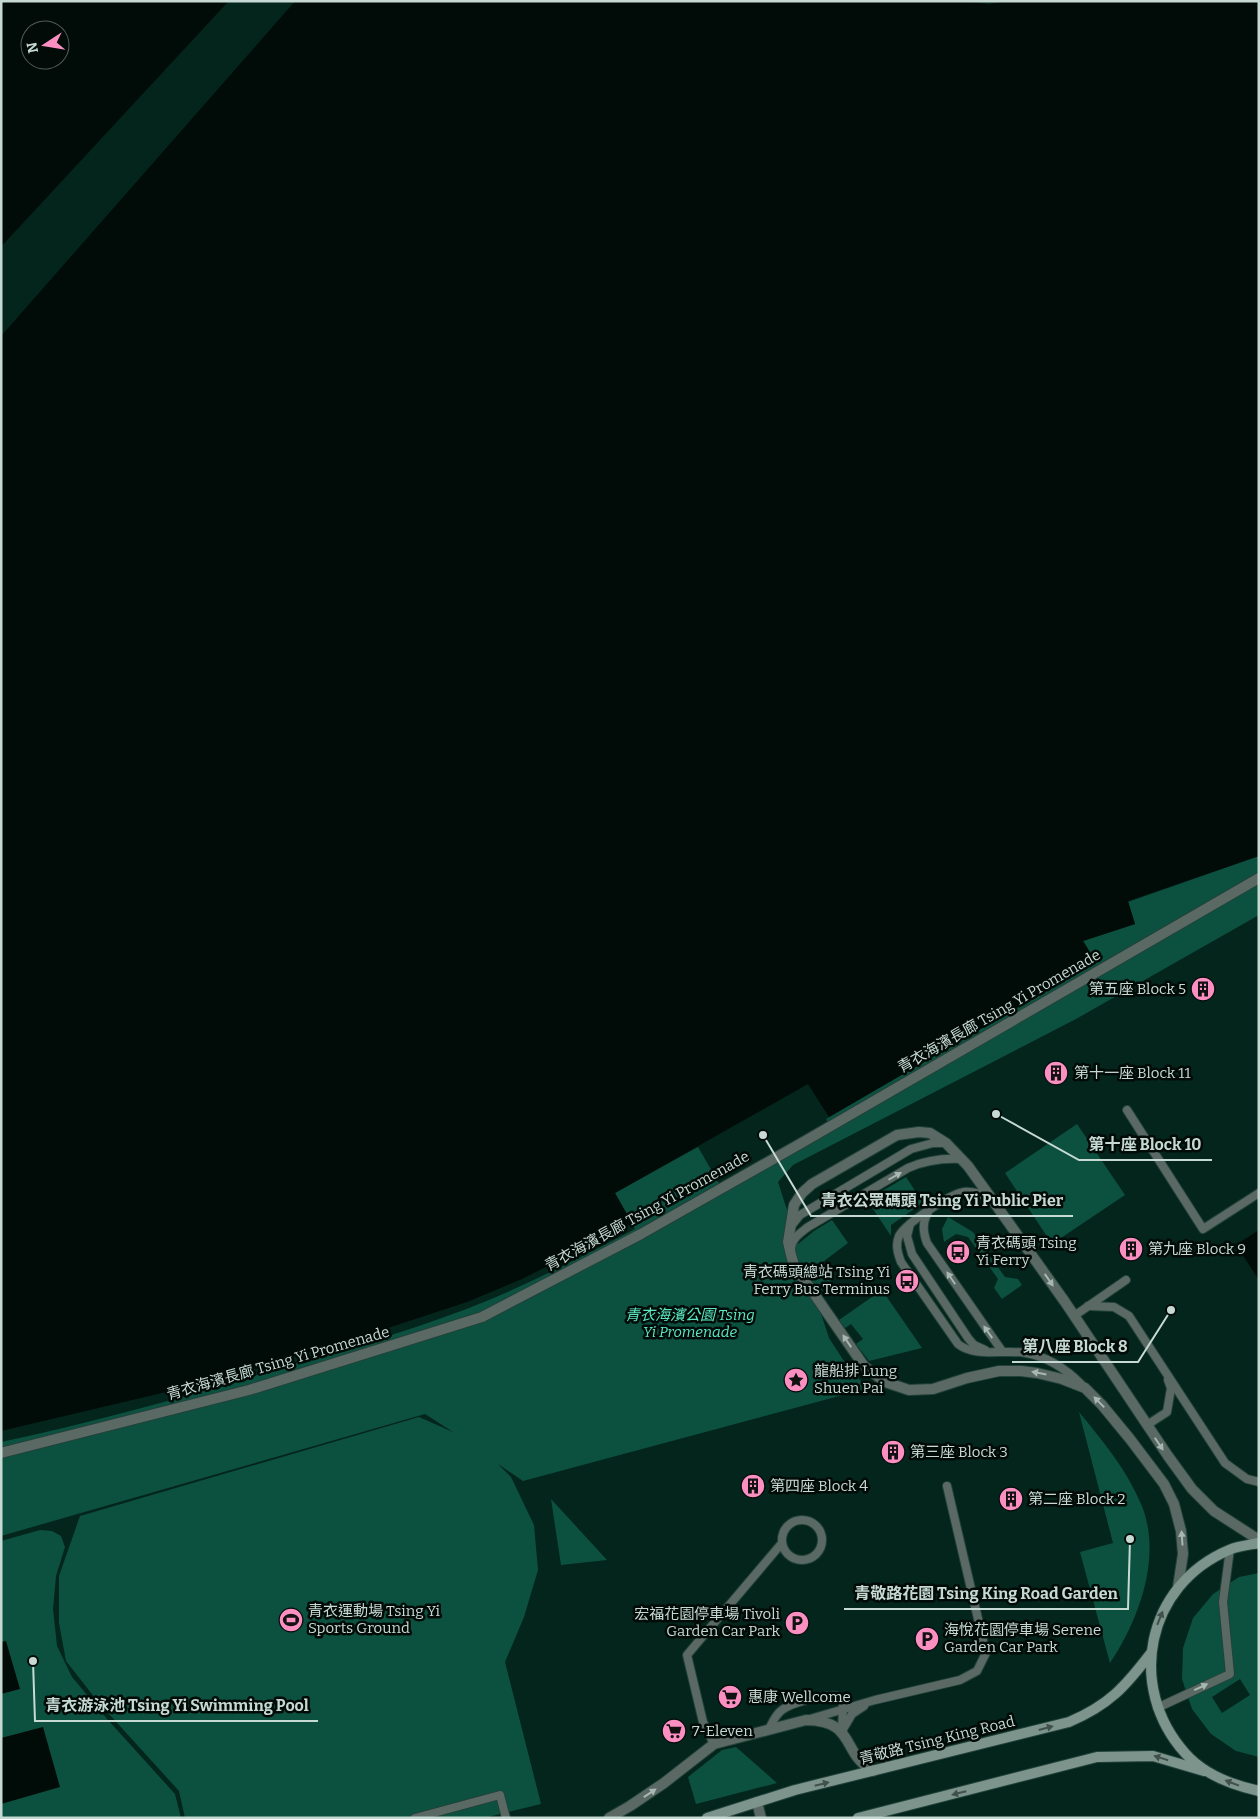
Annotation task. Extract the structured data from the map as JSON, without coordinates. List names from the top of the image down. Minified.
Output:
{"streets":{"main road":["青敬路 Tsing King Road"],"street":["青衣海濱長廊 Tsing Yi Promenade"]},"parks":["青衣海濱公園 Tsing Yi Promenade"],"places":{"building":["第五座 Block 5","第十一座 Block 11","第九座 Block 9","第三座 Block 3","第四座 Block 4","第二座 Block 2"],"other":["第十座 Block 10","青衣公眾碼頭 Tsing Yi Public Pier","第八座 Block 8","青敬路花園 Tsing King Road Garden","青衣游泳池 Tsing Yi Swimming Pool"],"bus stop":["青衣碼頭 Tsing Yi Ferry","青衣碼頭總站 Tsing Yi Ferry Bus Terminus"],"place":["龍船排 Lung Shuen Pai"],"sports":["青衣運動場 Tsing Yi Sports Ground"],"parking":["宏福花園停車場 Tivoli Garden Car Park","海悅花園停車場 Serene Garden Car Park"],"supermarket":["惠康 Wellcome","7-Eleven"]},"north":"left"}
